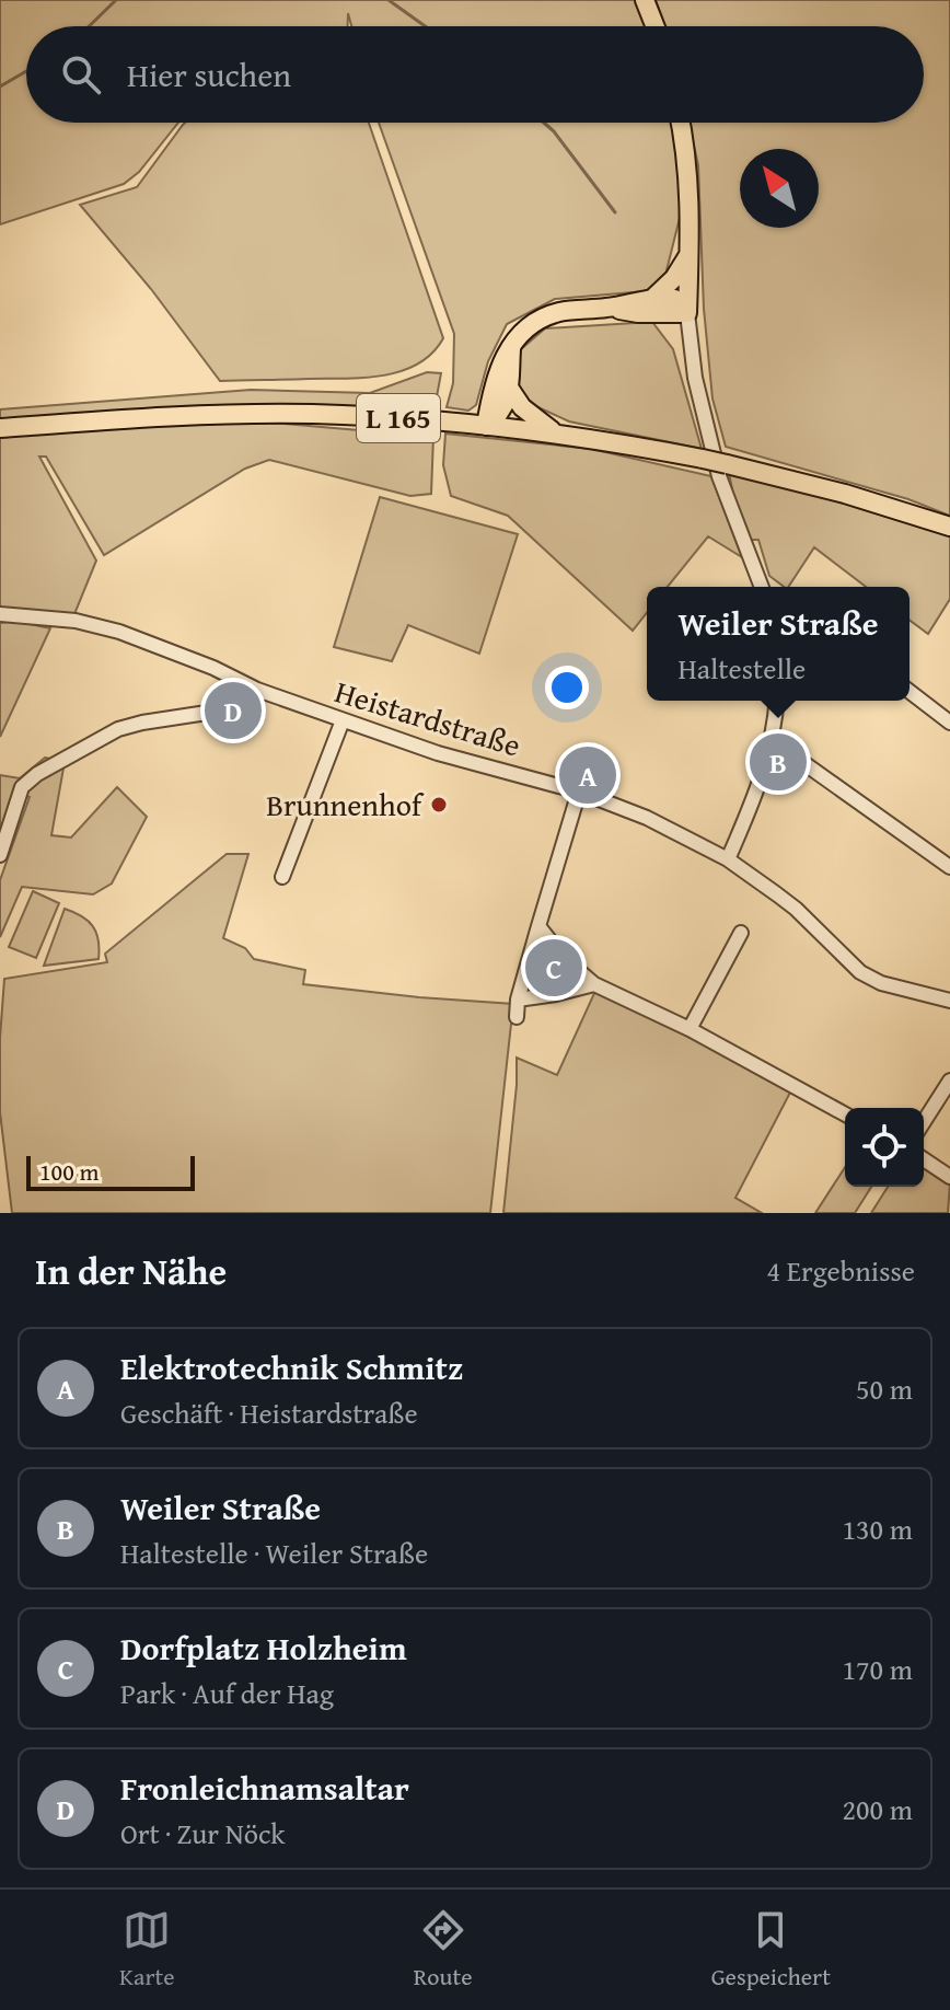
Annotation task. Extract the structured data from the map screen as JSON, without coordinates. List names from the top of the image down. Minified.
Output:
{"streets":{"main road":["L 165"],"street":["Heistardstraße"]},"places":["Brunnenhof"],"scale_bar":"100 m","north":"top left","page":{"search":"Hier suchen","popup":["Weiler Straße","Haltestelle"],"pins":["D","B","A","C"],"scale":"100 m","heading":["In der Nähe","4 Ergebnisse"],"list":[{"mark":"A","name":"Elektrotechnik Schmitz","note":"Geschäft · Heistardstraße","value":"50 m"},{"mark":"B","name":"Weiler Straße","note":"Haltestelle · Weiler Straße","value":"130 m"},{"mark":"C","name":"Dorfplatz Holzheim","note":"Park · Auf der Hag","value":"170 m"},{"mark":"D","name":"Fronleichnamsaltar","note":"Ort · Zur Nöck","value":"200 m"}],"nav":["Karte","Route","Gespeichert"]}}
